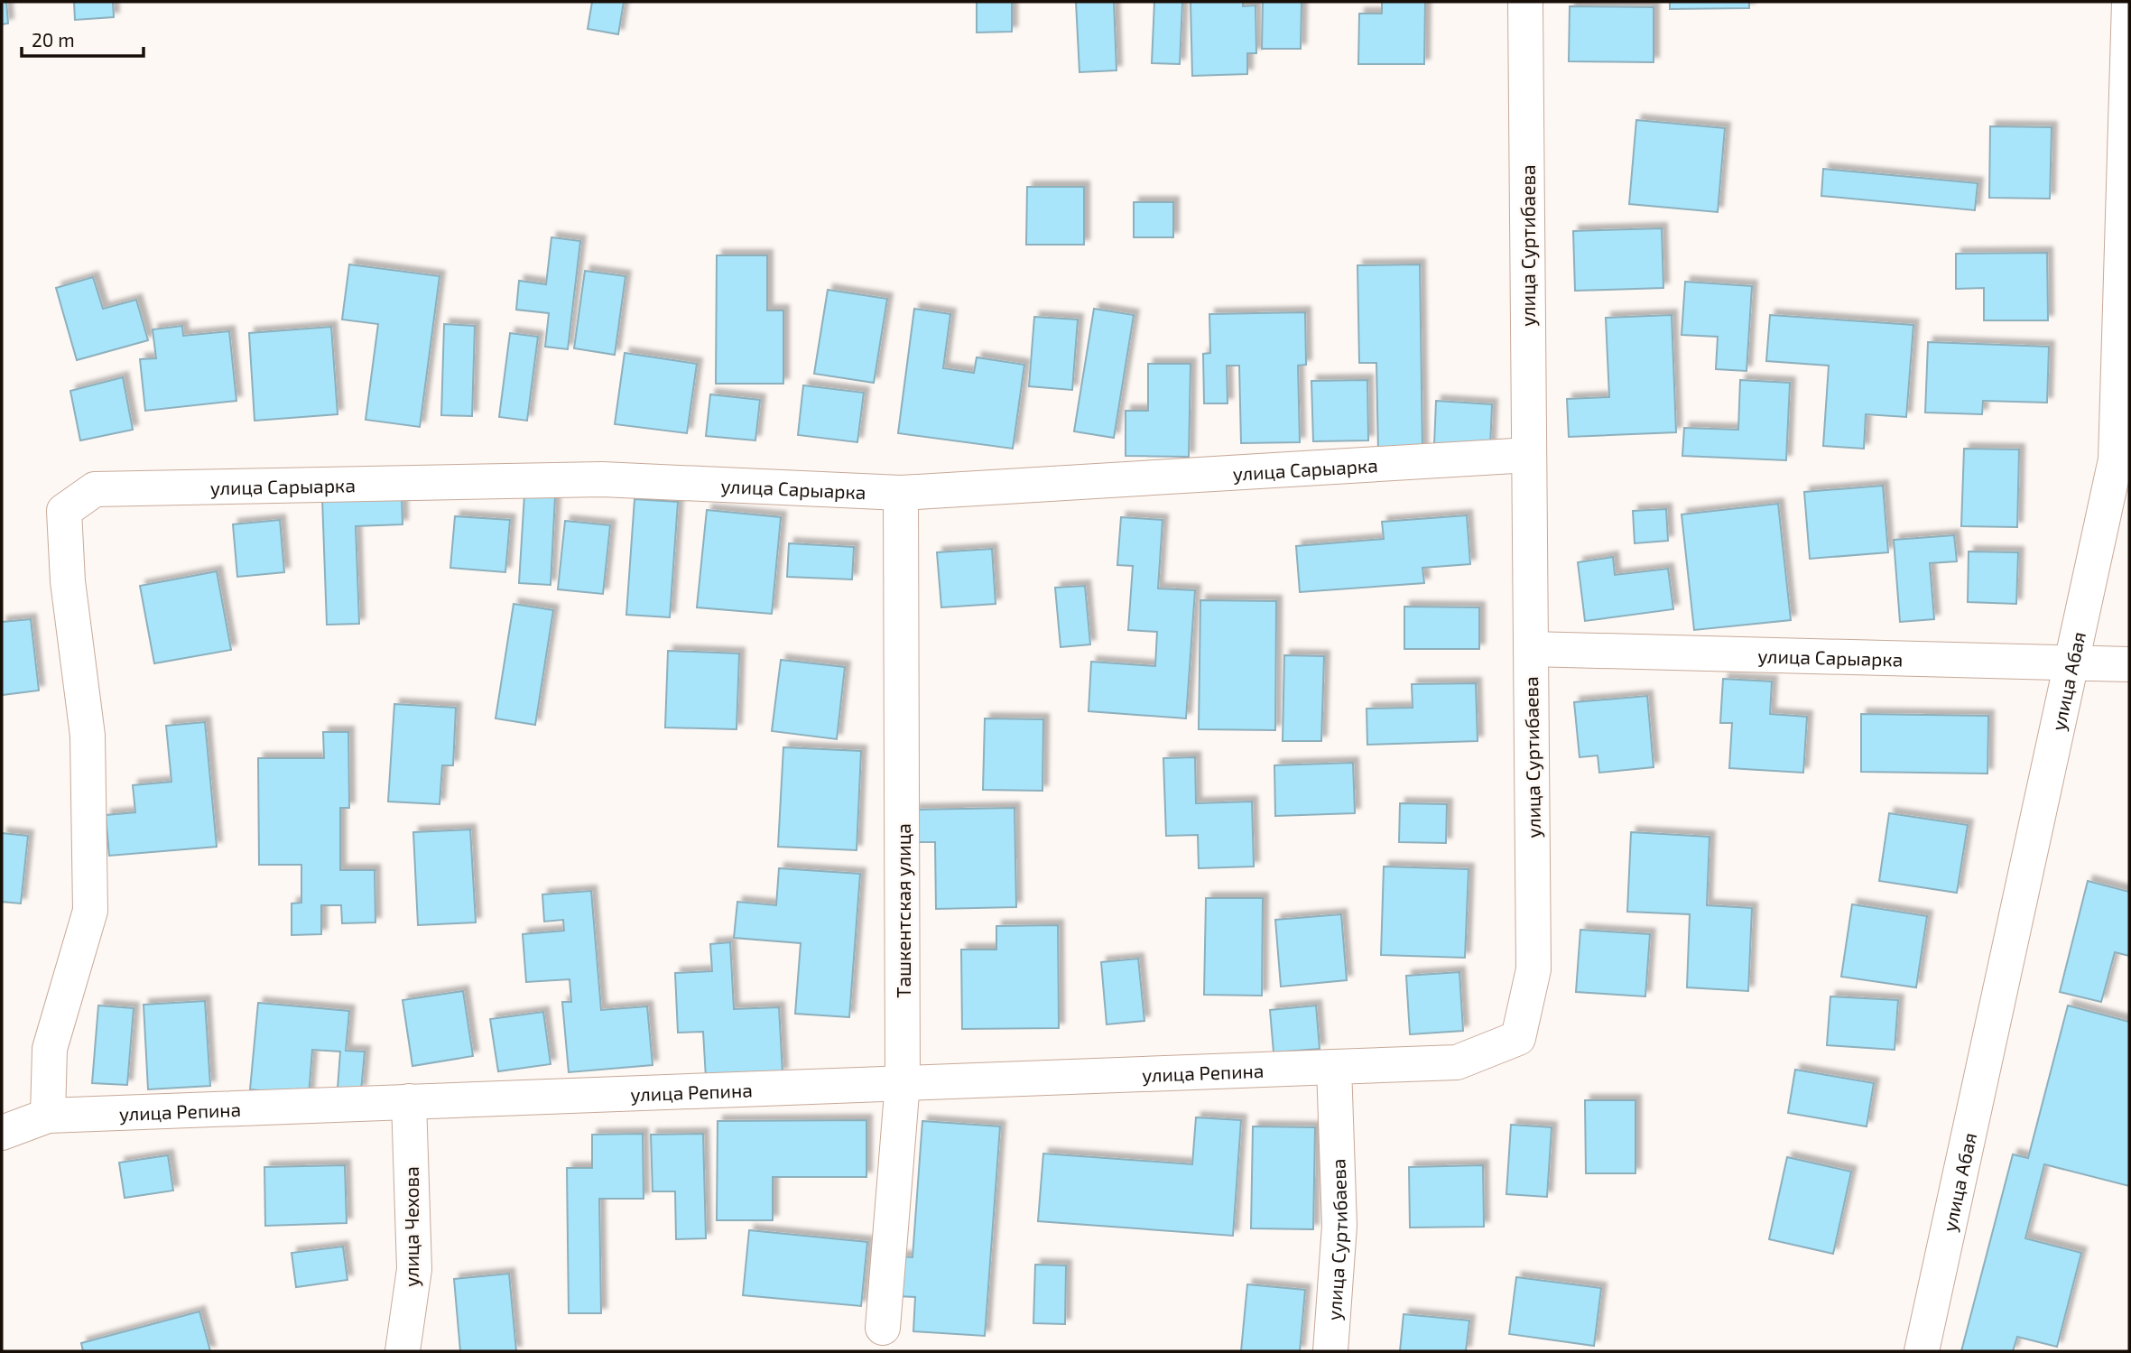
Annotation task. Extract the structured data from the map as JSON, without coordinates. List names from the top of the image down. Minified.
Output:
{"streets":{"street":["улица Суртибаева","улица Сарыарка","улица Абая","Ташкентская улица","улица Репина","улица Чехова"]},"crossings":[["улица Суртибаева","улица Сарыарка"],["улица Суртибаева","улица Репина"],["улица Сарыарка","улица Абая"],["улица Сарыарка","Ташкентская улица"],["улица Сарыарка","улица Репина"],["Ташкентская улица","улица Репина"],["улица Репина","улица Чехова"]],"scale_bar":"20 m"}
